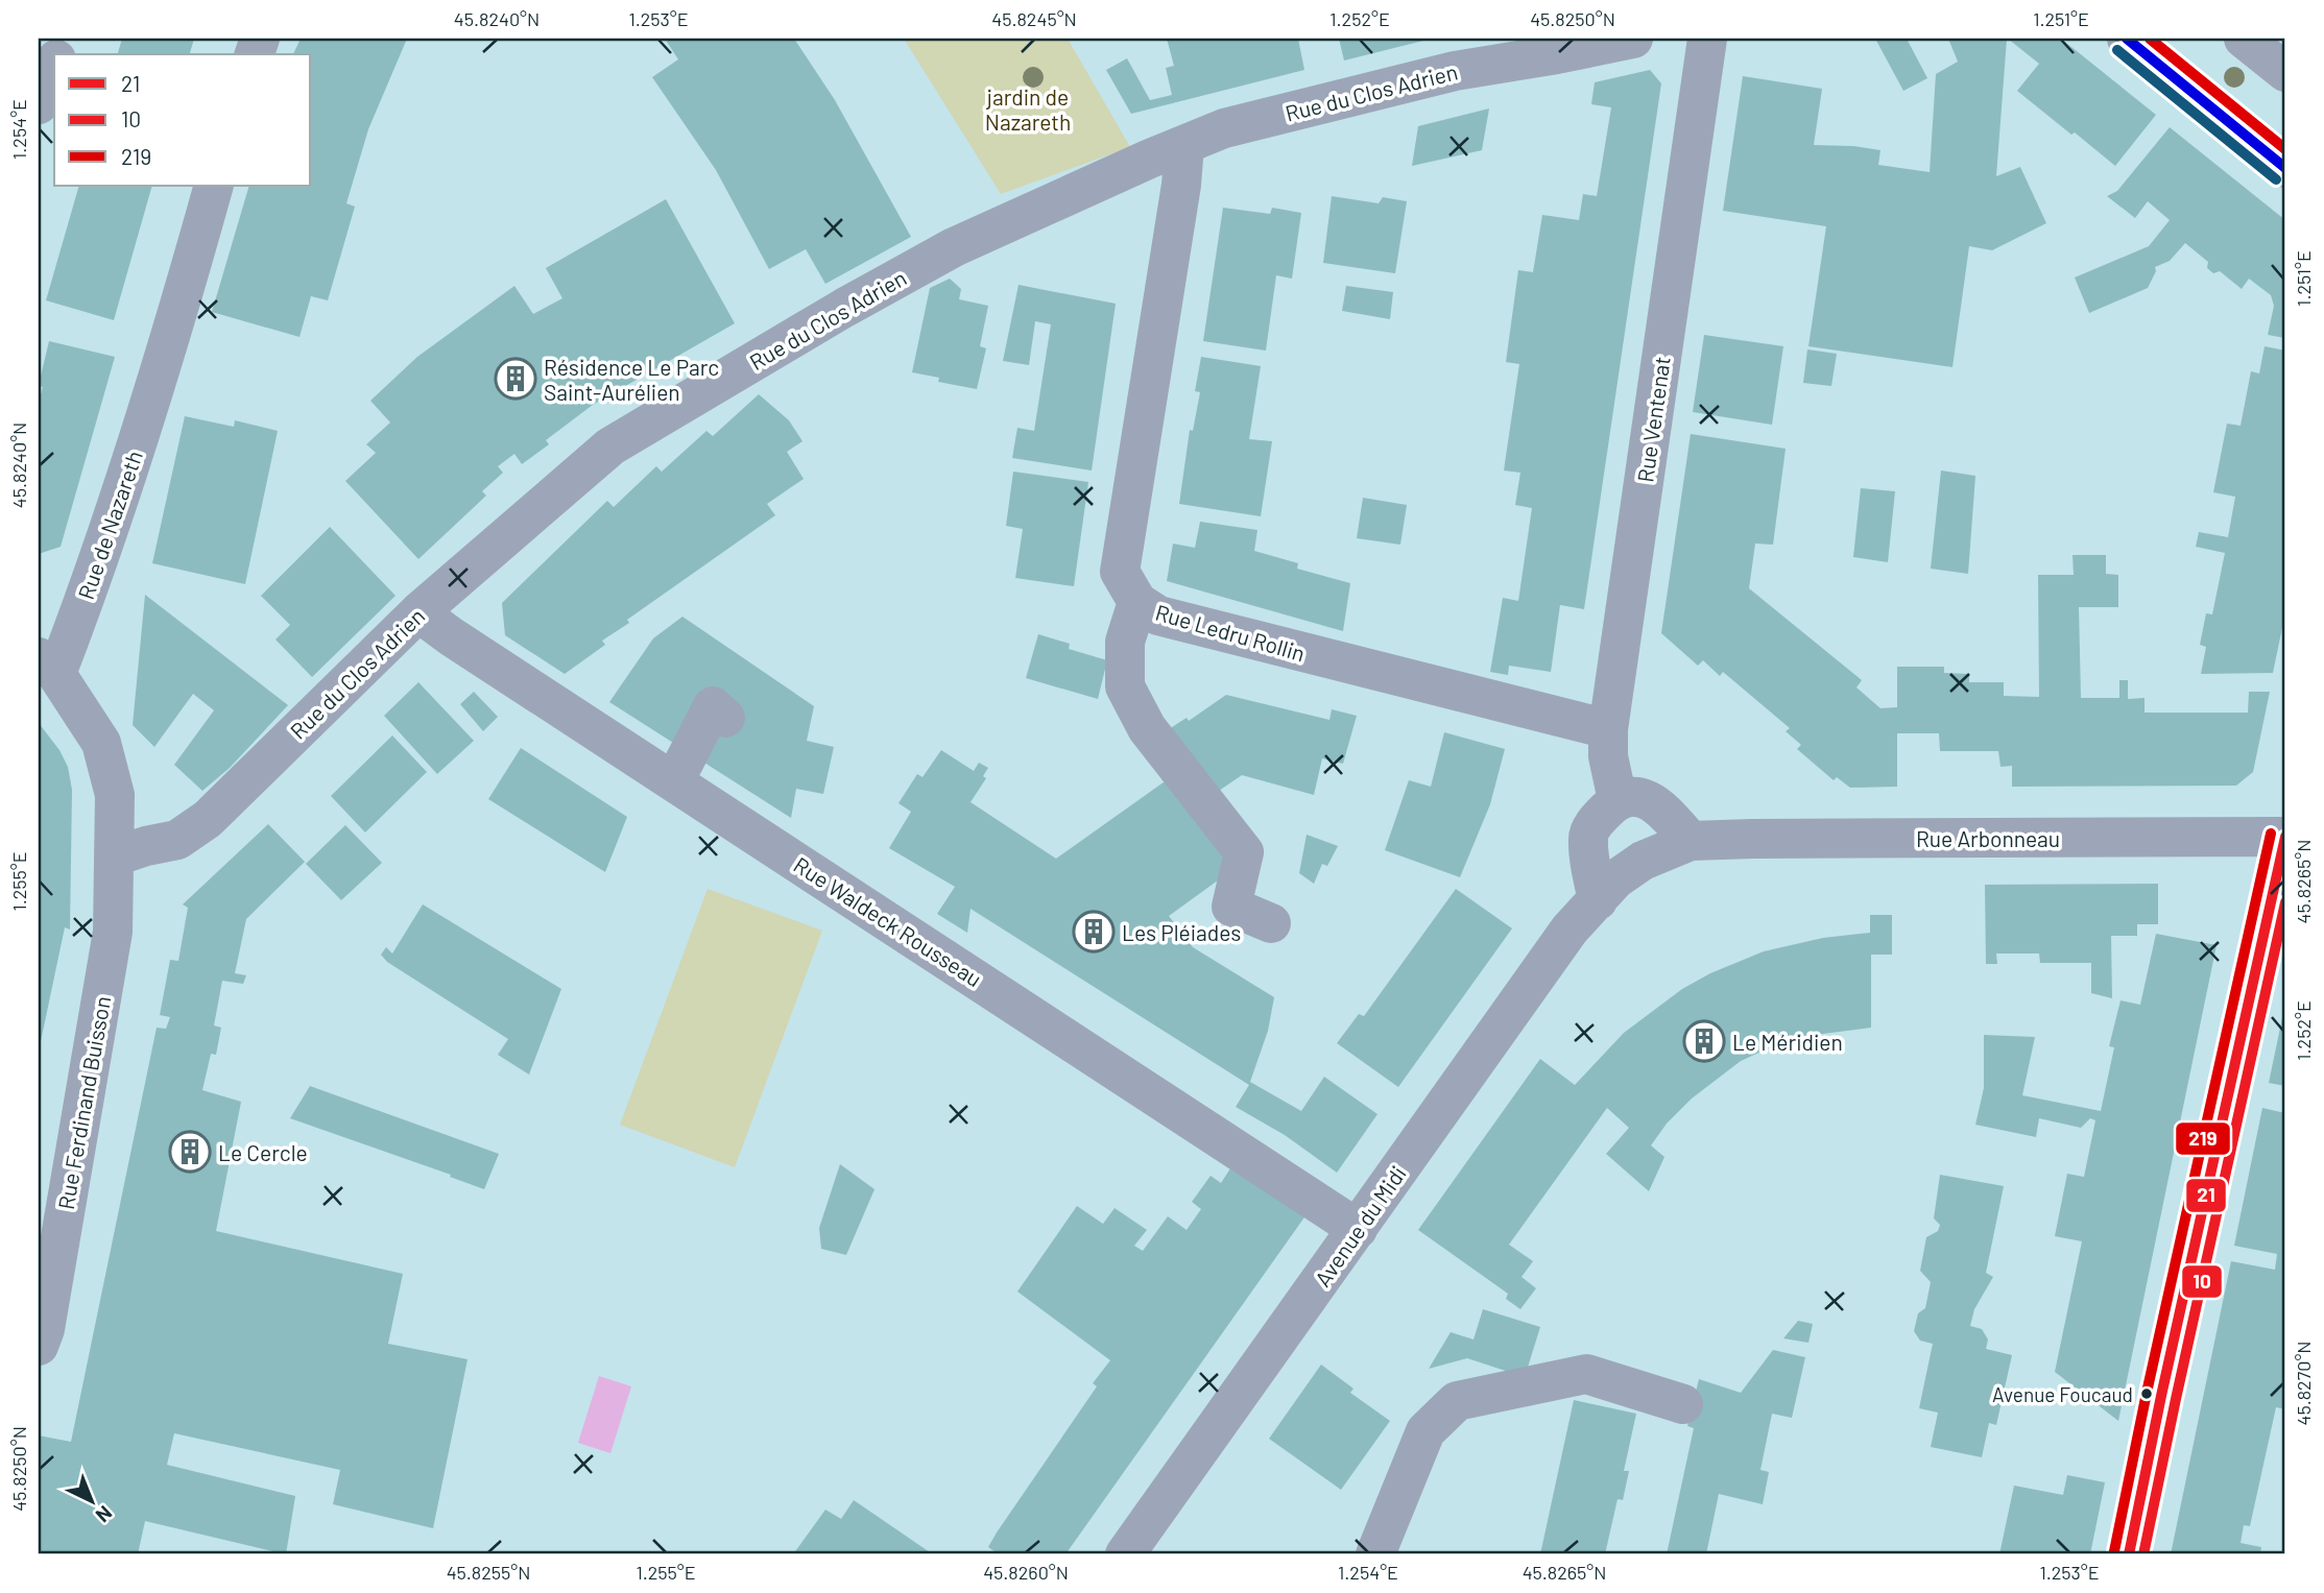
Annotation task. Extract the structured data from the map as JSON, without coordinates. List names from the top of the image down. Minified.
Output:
{"streets":{"street":["Rue du Clos Adrien","Rue Ventenat","Rue de Nazareth","Rue Ledru Rollin","Rue Arbonneau","Rue Waldeck Rousseau","Rue Ferdinand Buisson","Avenue du Midi"]},"crossings":[["Rue du Clos Adrien","Rue de Nazareth"],["Rue du Clos Adrien","Rue Ledru Rollin"],["Rue du Clos Adrien","Rue Waldeck Rousseau"],["Rue du Clos Adrien","Rue Ferdinand Buisson"],["Rue Ventenat","Rue Ledru Rollin"],["Rue de Nazareth","Rue Ferdinand Buisson"],["Rue Arbonneau","Avenue du Midi"],["Rue Waldeck Rousseau","Avenue du Midi"]],"parks":["jardin de Nazareth"],"places":{"building":["Résidence Le Parc Saint-Aurélien","Les Pléiades","Le Méridien","Le Cercle"],"other":["Avenue Foucaud"]},"lines":["transit line 219","transit line 21","transit line 10"],"legend":["21","10","219"],"north":"bottom right","coordinates":["45.8240°N","1.253°E","45.8245°N","1.252°E","45.8250°N","1.251°E","1.254°E","1.255°E","45.8265°N","45.8270°N","45.8255°N","45.8260°N"]}
